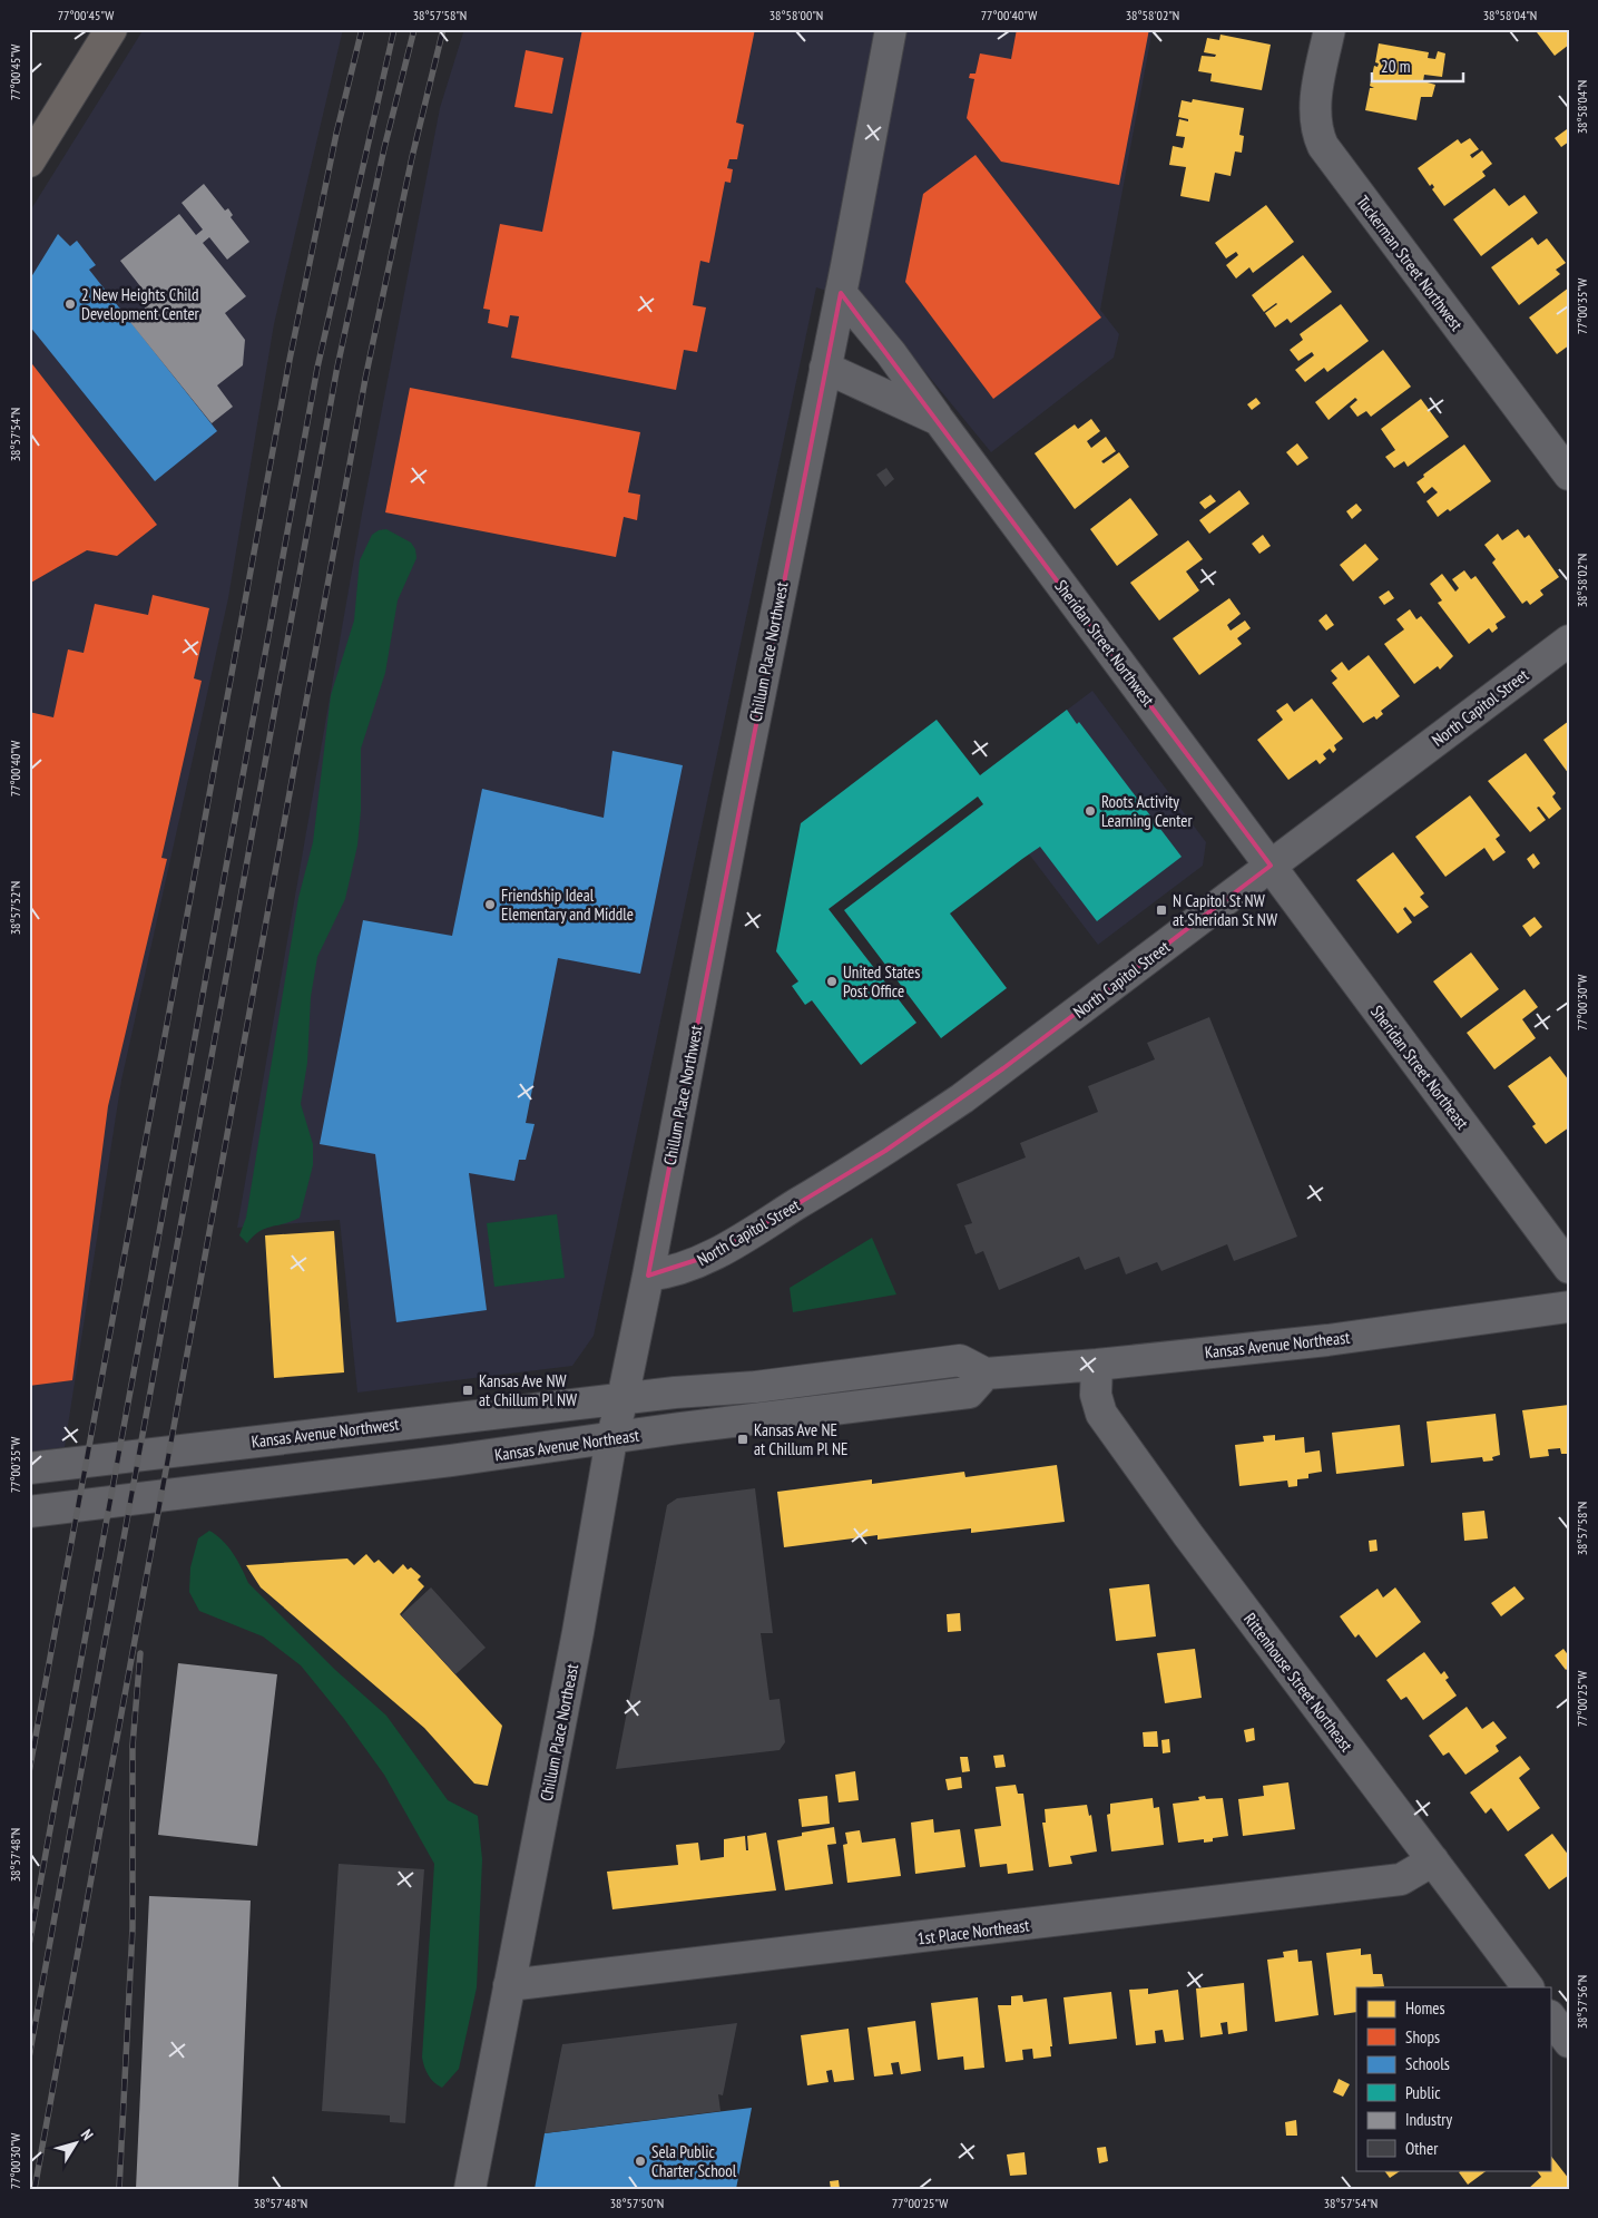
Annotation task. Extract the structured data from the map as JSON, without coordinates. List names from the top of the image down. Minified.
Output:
{"streets":{"street":["Tuckerman Street Northwest","Sheridan Street Northwest","Chillum Place Northwest","North Capitol Street","Sheridan Street Northeast","Kansas Avenue Northeast","Kansas Avenue Northwest","Rittenhouse Street Northeast","Chillum Place Northeast","1st Place Northeast"]},"crossings":[["Sheridan Street Northwest","Chillum Place Northwest"],["Sheridan Street Northwest","North Capitol Street"],["Sheridan Street Northwest","Sheridan Street Northeast"],["Chillum Place Northwest","North Capitol Street"],["Chillum Place Northwest","Chillum Place Northeast"],["North Capitol Street","Sheridan Street Northeast"],["North Capitol Street","Chillum Place Northeast"],["Kansas Avenue Northeast","Rittenhouse Street Northeast"],["Kansas Avenue Northeast","Chillum Place Northeast"],["Kansas Avenue Northwest","Chillum Place Northeast"],["Rittenhouse Street Northeast","1st Place Northeast"],["Chillum Place Northeast","1st Place Northeast"]],"places":{"other":["2 New Heights Child Development Center","Roots Activity Learning Center","Friendship Ideal Elementary and Middle","United States Post Office","Sela Public Charter School"],"transit":["N Capitol St NW at Sheridan St NW","Kansas Ave NW at Chillum Pl NW","Kansas Ave NE at Chillum Pl NE"]},"legend":["Homes","Shops","Schools","Public","Industry","Other"],"scale_bar":"20 m","north":"top right","coordinates":["77°00'45\"W","38°57'58\"N","38°58'00\"N","77°00'40\"W","38°58'02\"N","38°58'04\"N","77°00'35\"W","38°57'54\"N","38°57'52\"N","77°00'30\"W","77°00'25\"W","38°57'48\"N","38°57'56\"N","38°57'50\"N"]}
